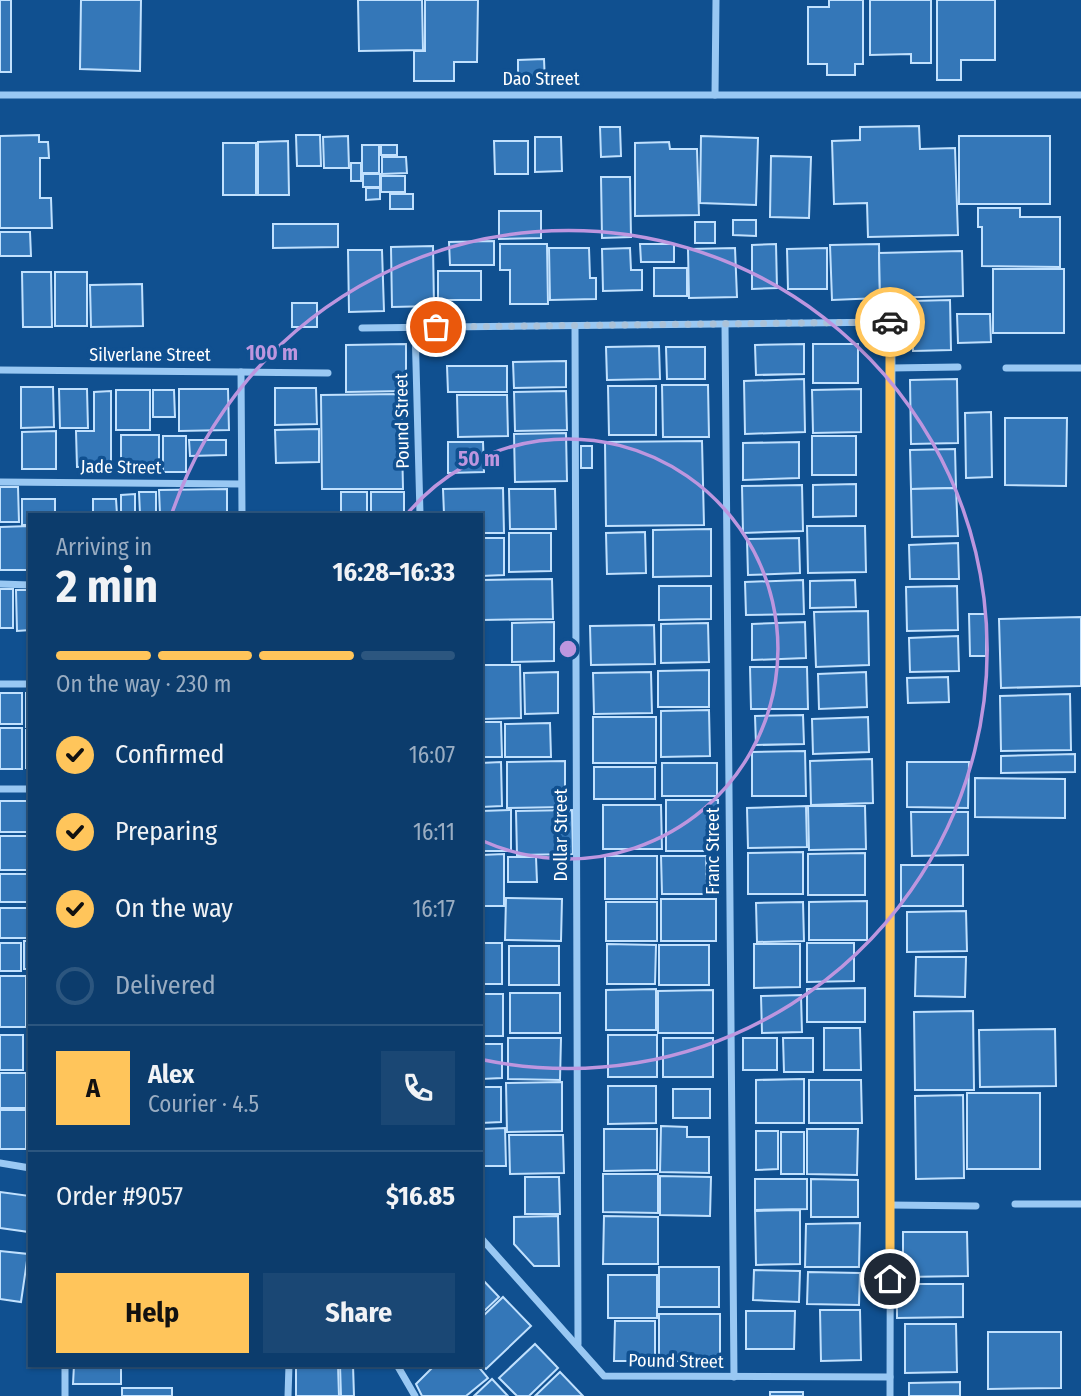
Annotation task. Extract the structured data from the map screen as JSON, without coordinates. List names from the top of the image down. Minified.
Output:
{"streets":{"street":["Dao Street","Silverlane Street","Pound Street","Jade Street","Dollar Street","Franc Street"]},"crossings":[["Pound Street","Dollar Street"],["Pound Street","Franc Street"]],"page":{"heading":["2 min","Arriving in","16:28–16:33"],"panel":["Alex","Courier · 4.5","Order #9057","$16.85"],"bar":"On the way · 230 m","list":[["Confirmed","16:07"],["Preparing","16:11"],["On the way","16:17"],"Delivered"],"round":"A","buttons":["Help","Share"]},"rings":["100 m","50 m"]}
